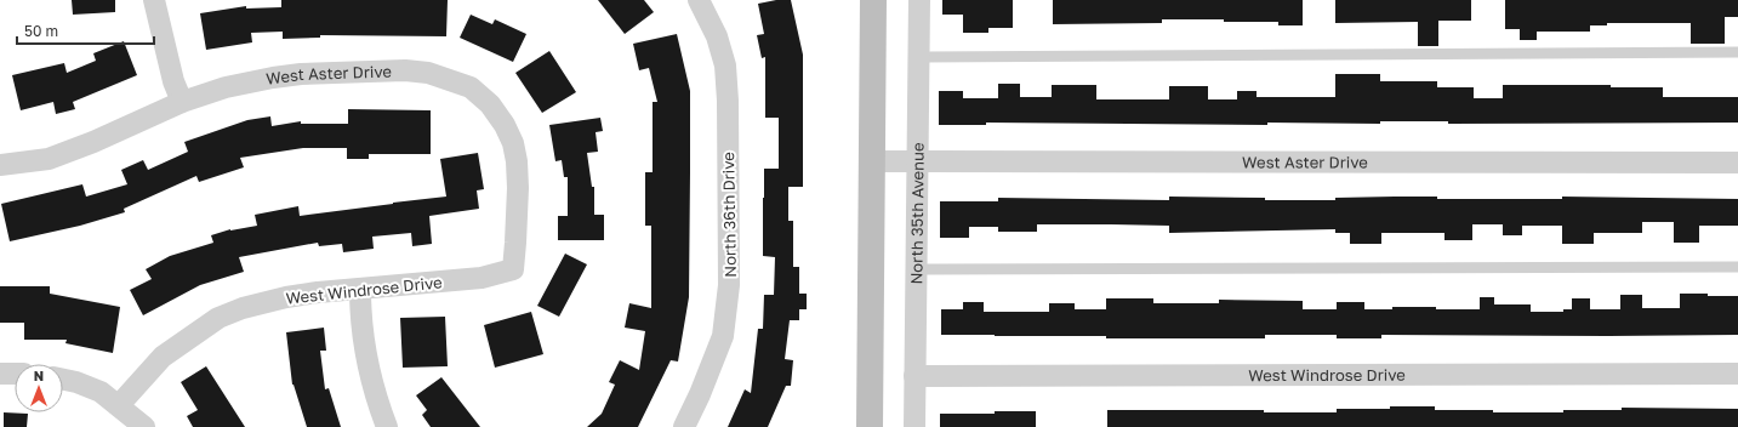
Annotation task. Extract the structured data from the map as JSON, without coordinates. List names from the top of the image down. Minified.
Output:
{"streets":{"street":["West Aster Drive","North 35th Avenue","North 36th Drive","West Windrose Drive"]},"crossings":[["West Aster Drive","North 35th Avenue"],["West Aster Drive","West Windrose Drive"],["North 35th Avenue","West Windrose Drive"]],"scale_bar":"50 m","north":"top"}
